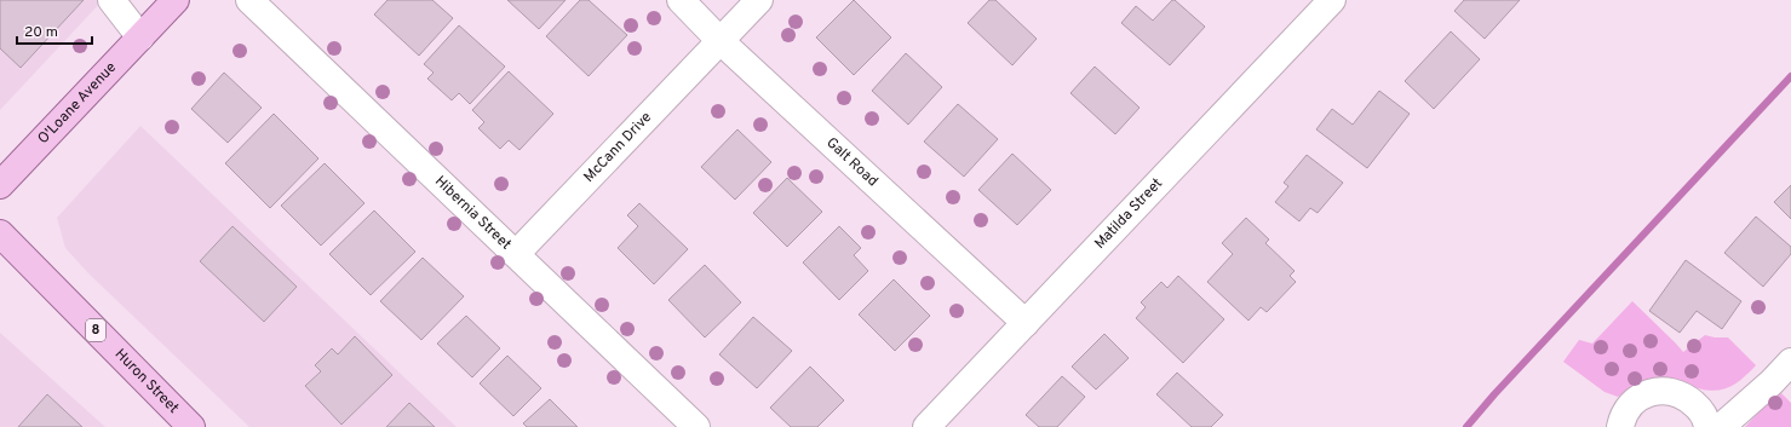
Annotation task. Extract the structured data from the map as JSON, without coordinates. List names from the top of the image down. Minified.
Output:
{"streets":{"main road":["O'Loane Avenue","8","Huron Street"],"street":["McCann Drive","Galt Road","Hibernia Street","Matilda Street"]},"crossings":[["McCann Drive","Galt Road"],["McCann Drive","Hibernia Street"],["Galt Road","Matilda Street"]],"scale_bar":"20 m"}
